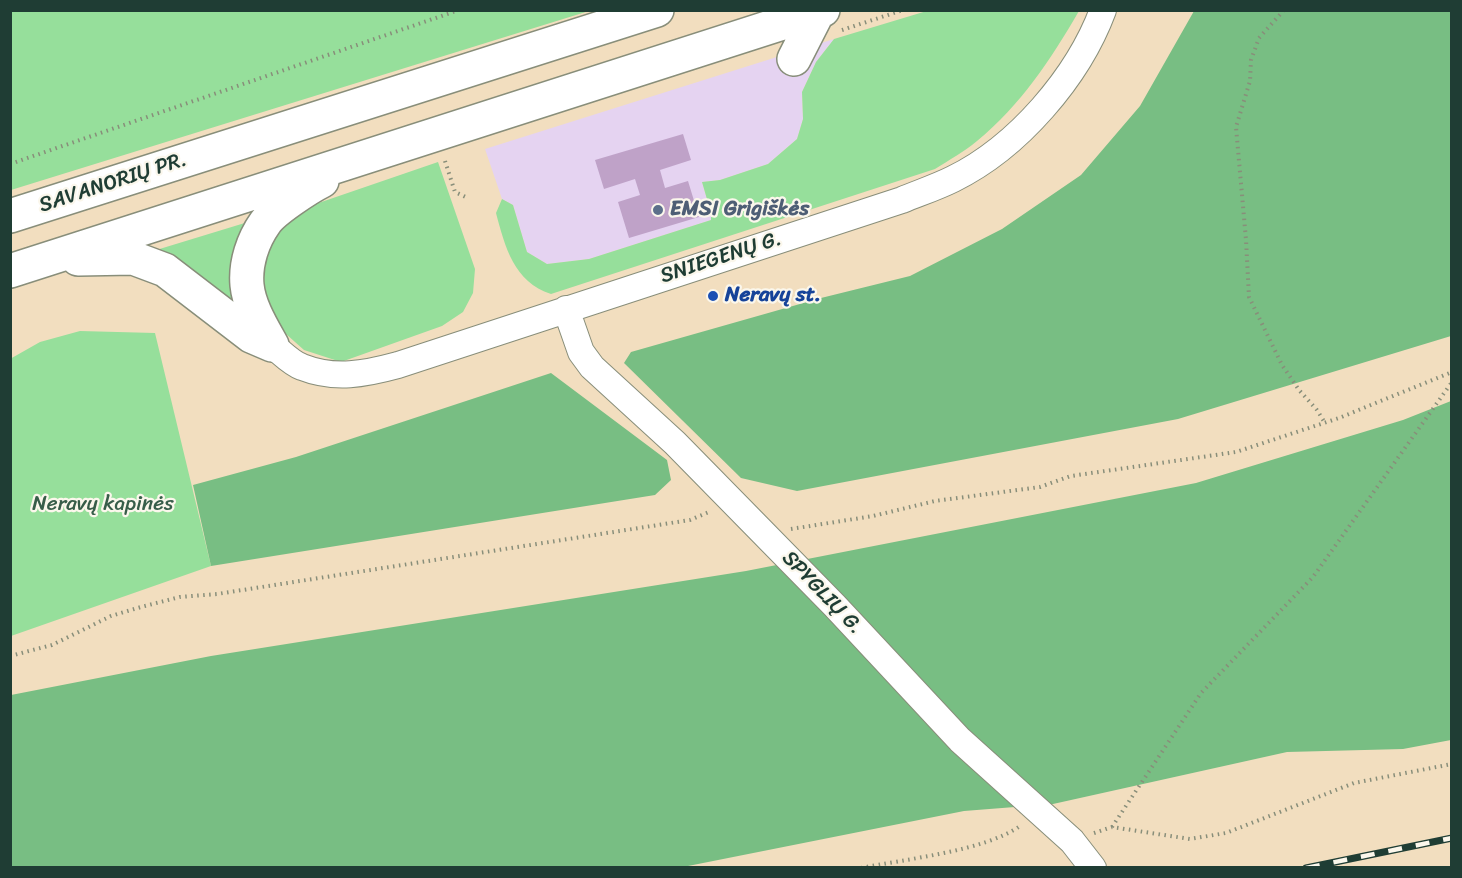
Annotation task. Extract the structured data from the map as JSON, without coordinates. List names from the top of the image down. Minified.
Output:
{"streets":{"highway":["SAVANORIŲ PR."],"street":["SNIEGENŲ G.","SPYGLIŲ G."]},"crossings":[["SNIEGENŲ G.","SPYGLIŲ G."]],"parks":["Neravų kapinės"],"places":["EMSI Grigiškės","Neravų st."]}
